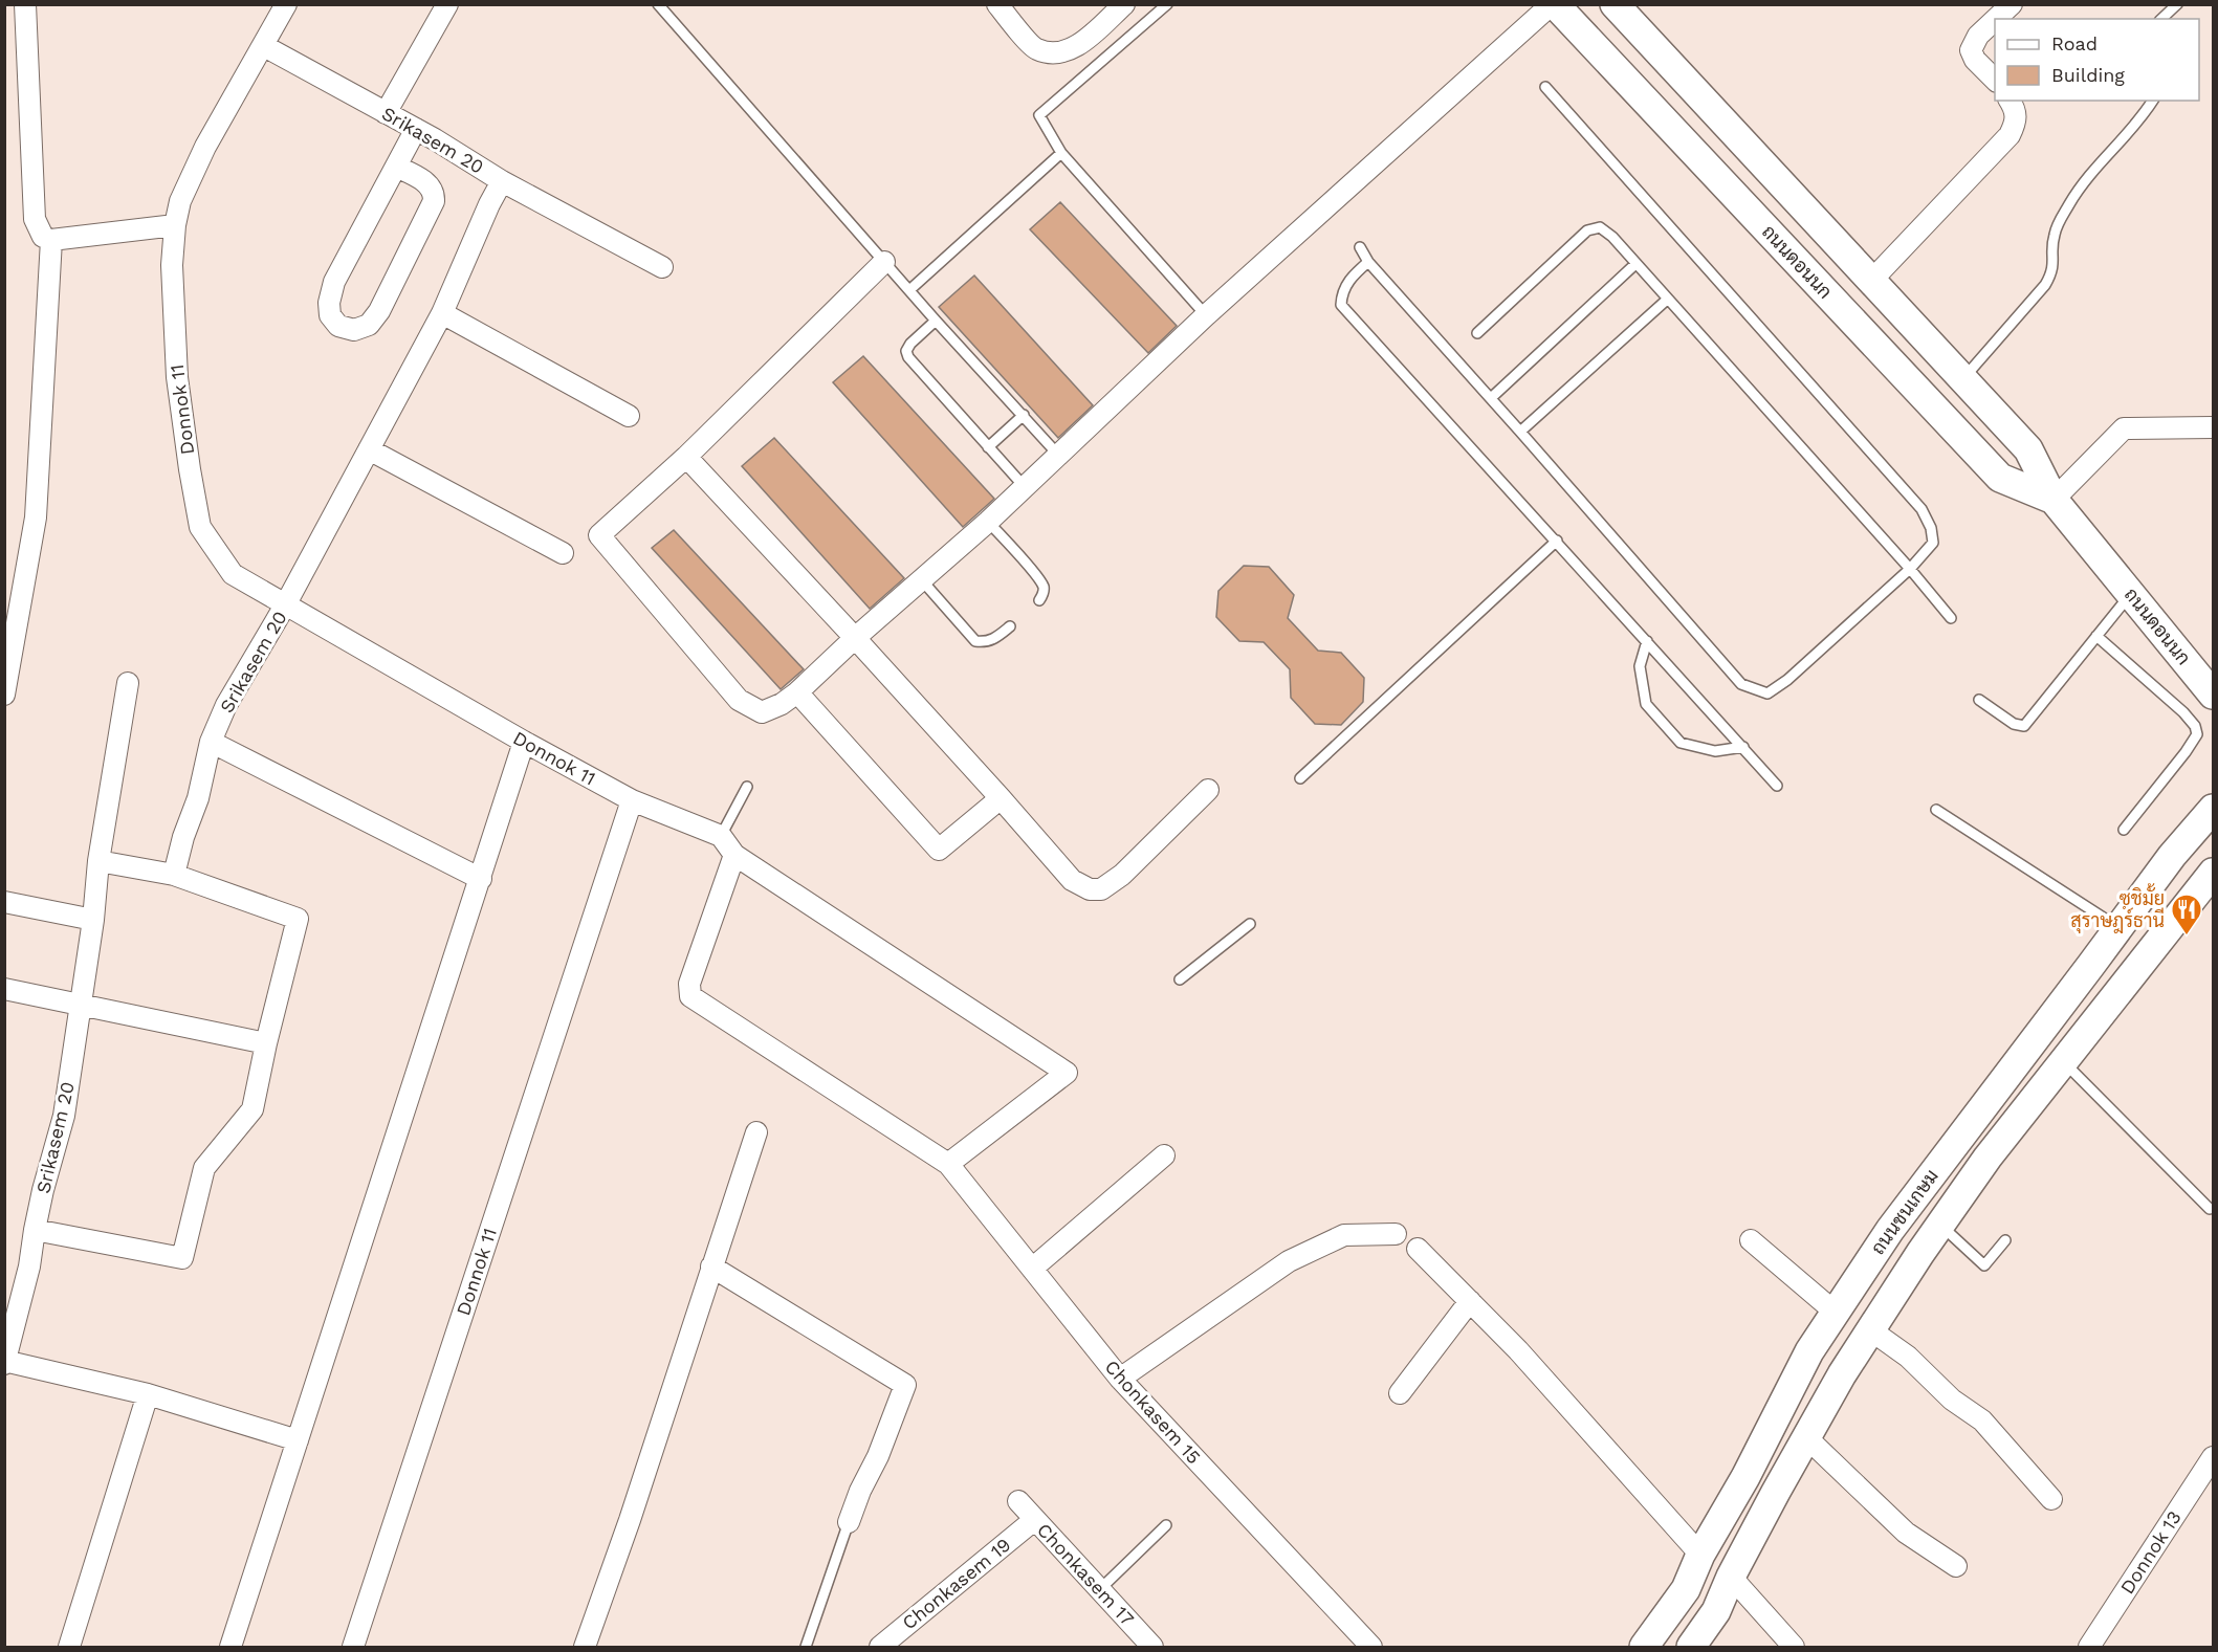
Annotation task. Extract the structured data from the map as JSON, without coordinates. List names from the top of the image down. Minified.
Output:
{"streets":{"main road":["ถนนดอนนก","ถนนชนเกษม"],"street":["Srikasem 20","Donnok 11","Chonkasem 15","Donnok 13","Chonkasem 17","Chonkasem 19"]},"crossings":[["Srikasem 20","Donnok 11"],["Chonkasem 17","Chonkasem 19"]],"places":{"restaurant":["ซูชิมั้ย สุราษฎร์ธานี"]},"legend":["Road","Building"]}
